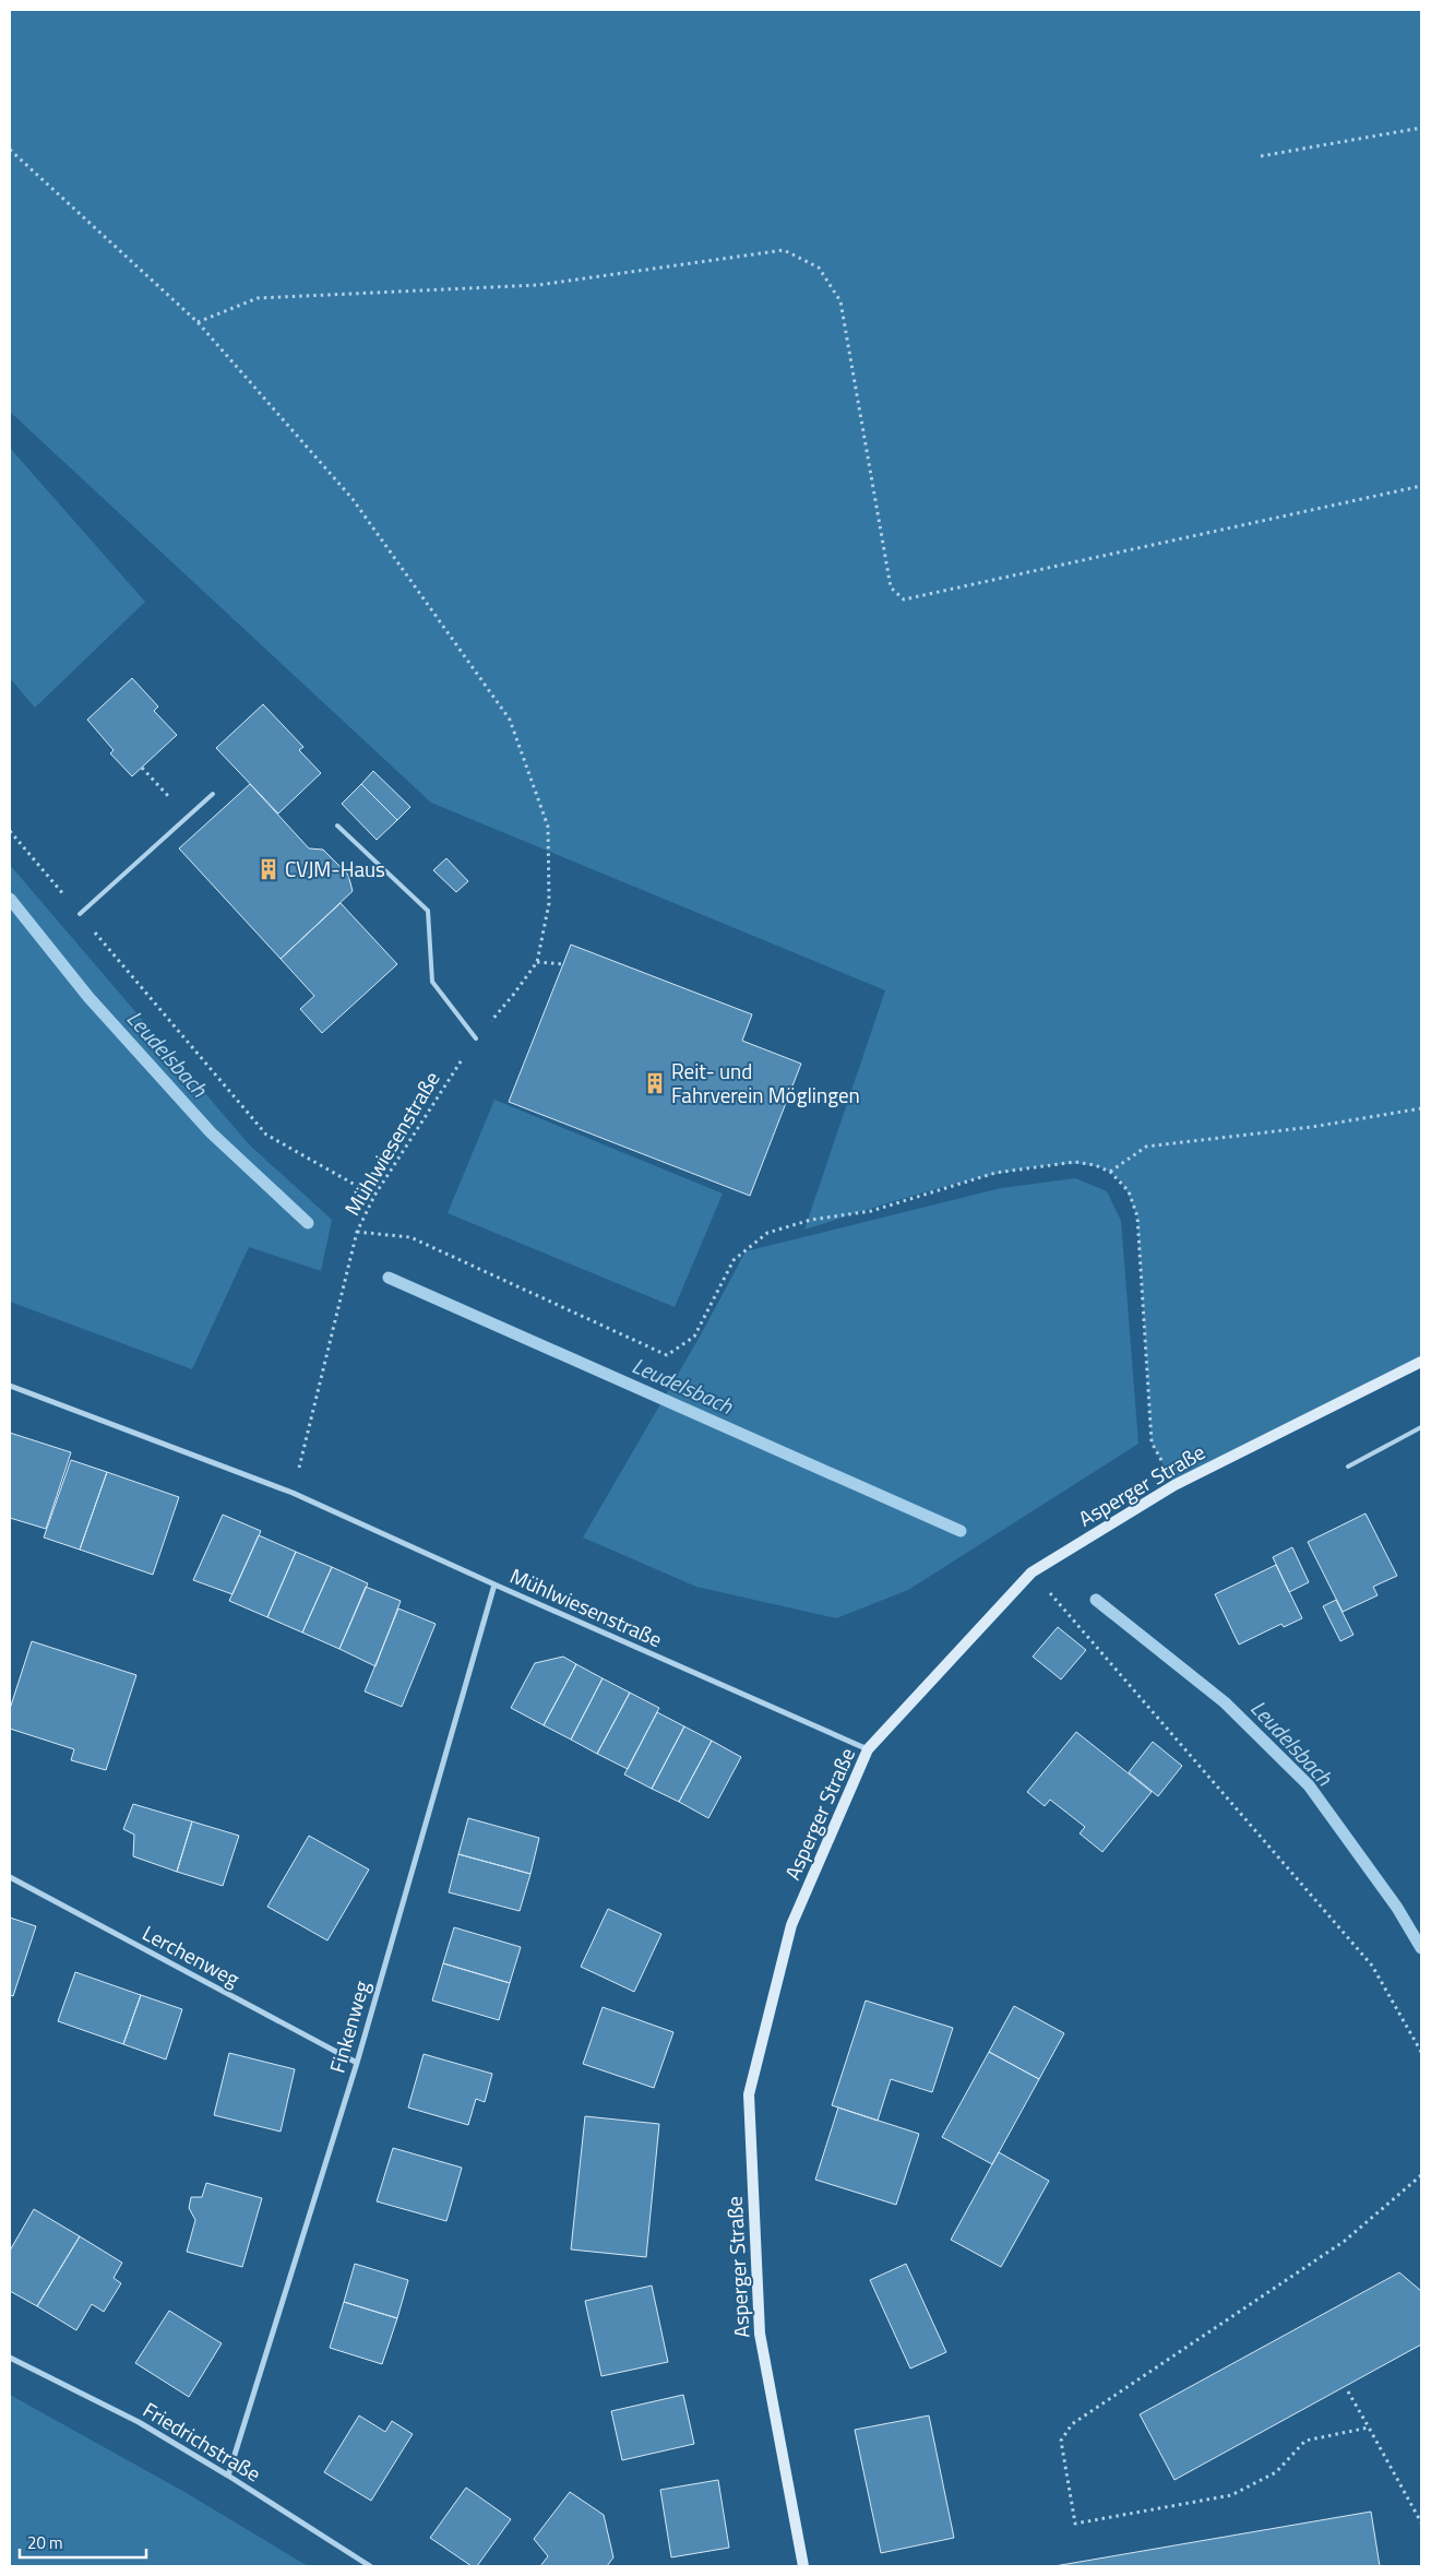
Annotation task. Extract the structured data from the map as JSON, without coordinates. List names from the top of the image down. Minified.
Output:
{"streets":{"street":["Mühlwiesenstraße","Asperger Straße","Lerchenweg","Finkenweg","Friedrichstraße"]},"crossings":[["Mühlwiesenstraße","Asperger Straße"],["Mühlwiesenstraße","Finkenweg"],["Lerchenweg","Finkenweg"],["Finkenweg","Friedrichstraße"]],"water":["Leudelsbach"],"places":{"building":["CVJM-Haus","Reit- und Fahrverein Möglingen"]},"scale_bar":"20 m"}
